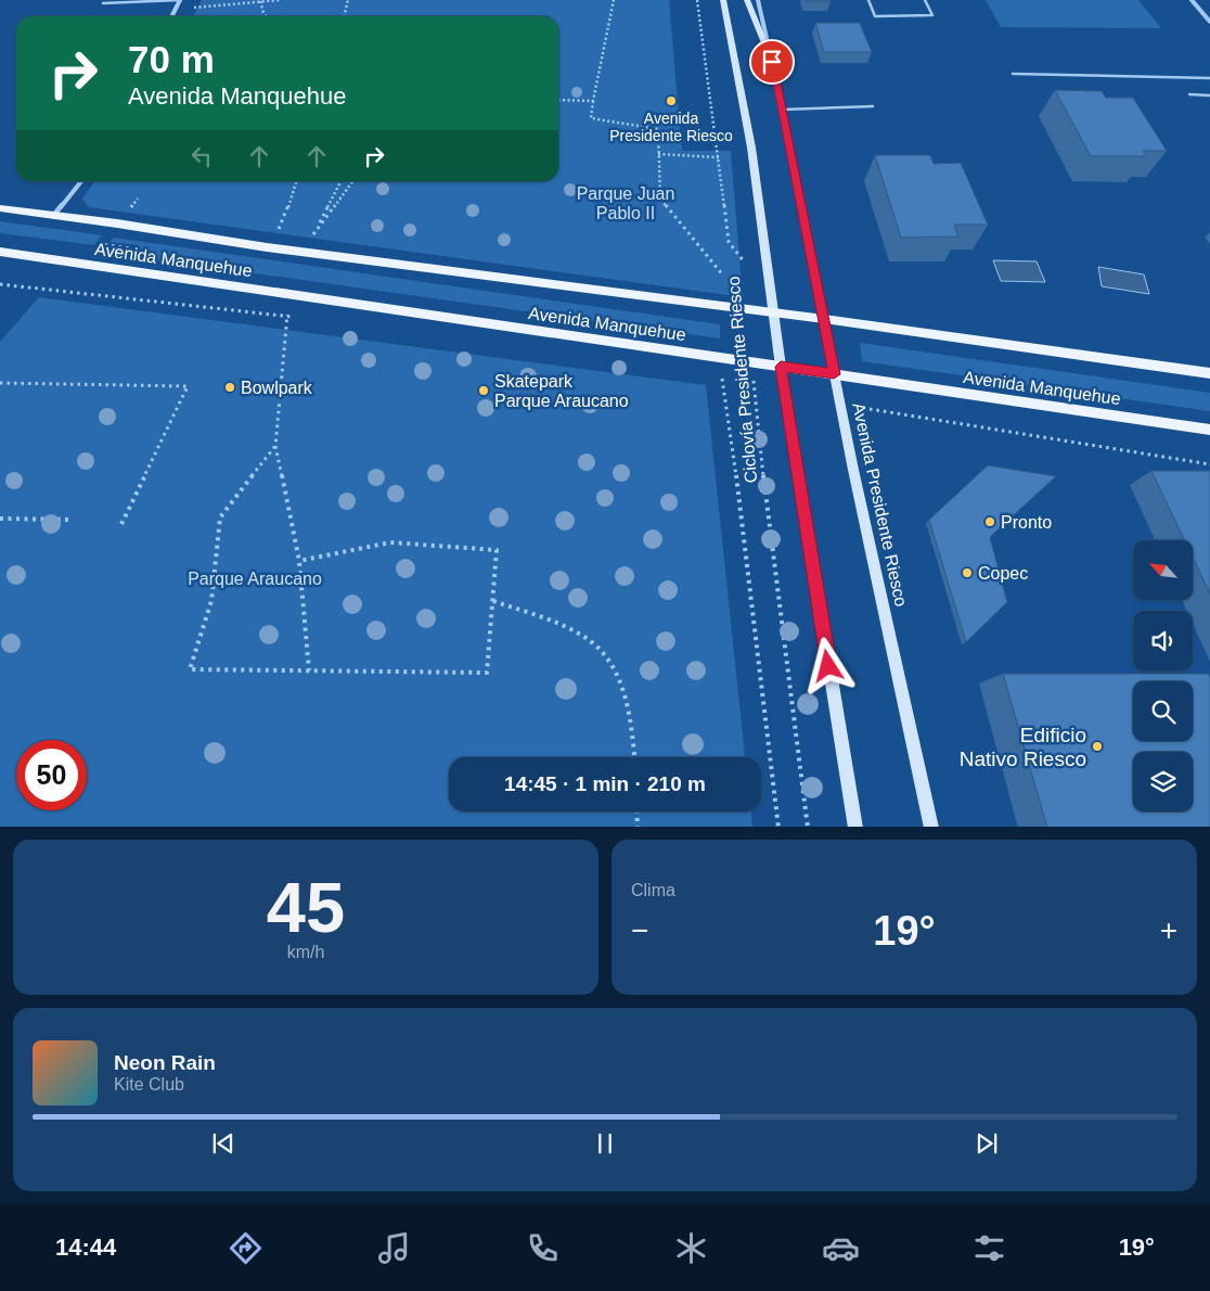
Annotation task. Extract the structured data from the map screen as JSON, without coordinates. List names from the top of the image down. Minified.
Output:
{"streets":{"main road":["Avenida Manquehue","Avenida Presidente Riesco"],"path":["Ciclovía Presidente Riesco"]},"crossings":[["Avenida Manquehue","Ciclovía Presidente Riesco"],["Avenida Manquehue","Avenida Presidente Riesco"]],"parks":["Parque Juan Pablo II","Parque Araucano"],"places":["Avenida Presidente Riesco","Bowlpark","Skatepark Parque Araucano","Pronto","Copec","Edificio Nativo Riesco"],"north":"top left","page":{"turn":["70 m","Avenida Manquehue"],"limit":"50","trip":"14:45 · 1 min · 210 m","tile":[["45","km/h"],"Clima"],"heat":["−","19°","+"],"song":["Neon Rain","Kite Club"],"tabs":["14:44","19°"]}}
